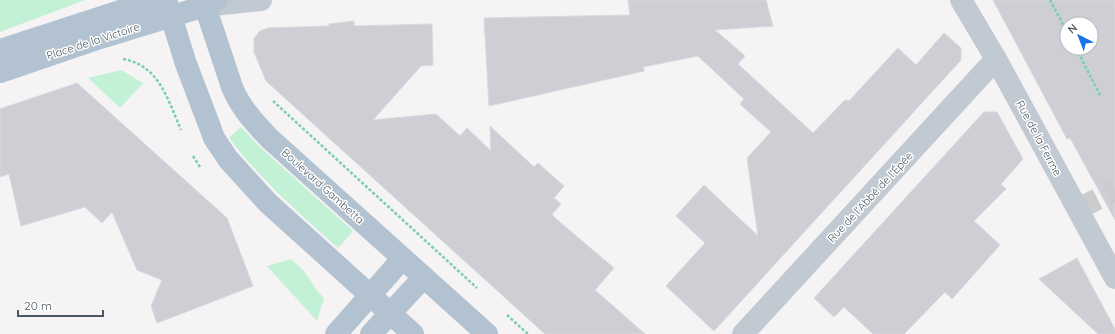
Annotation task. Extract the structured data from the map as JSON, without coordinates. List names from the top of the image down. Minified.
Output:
{"streets":{"main road":["Place de la Victoire","Boulevard Gambetta"],"street":["Rue de la Ferme","Rue de l'Abbé de l'Épée"]},"crossings":[["Place de la Victoire","Boulevard Gambetta"],["Rue de la Ferme","Rue de l'Abbé de l'Épée"]],"scale_bar":"20 m","north":"top left"}
